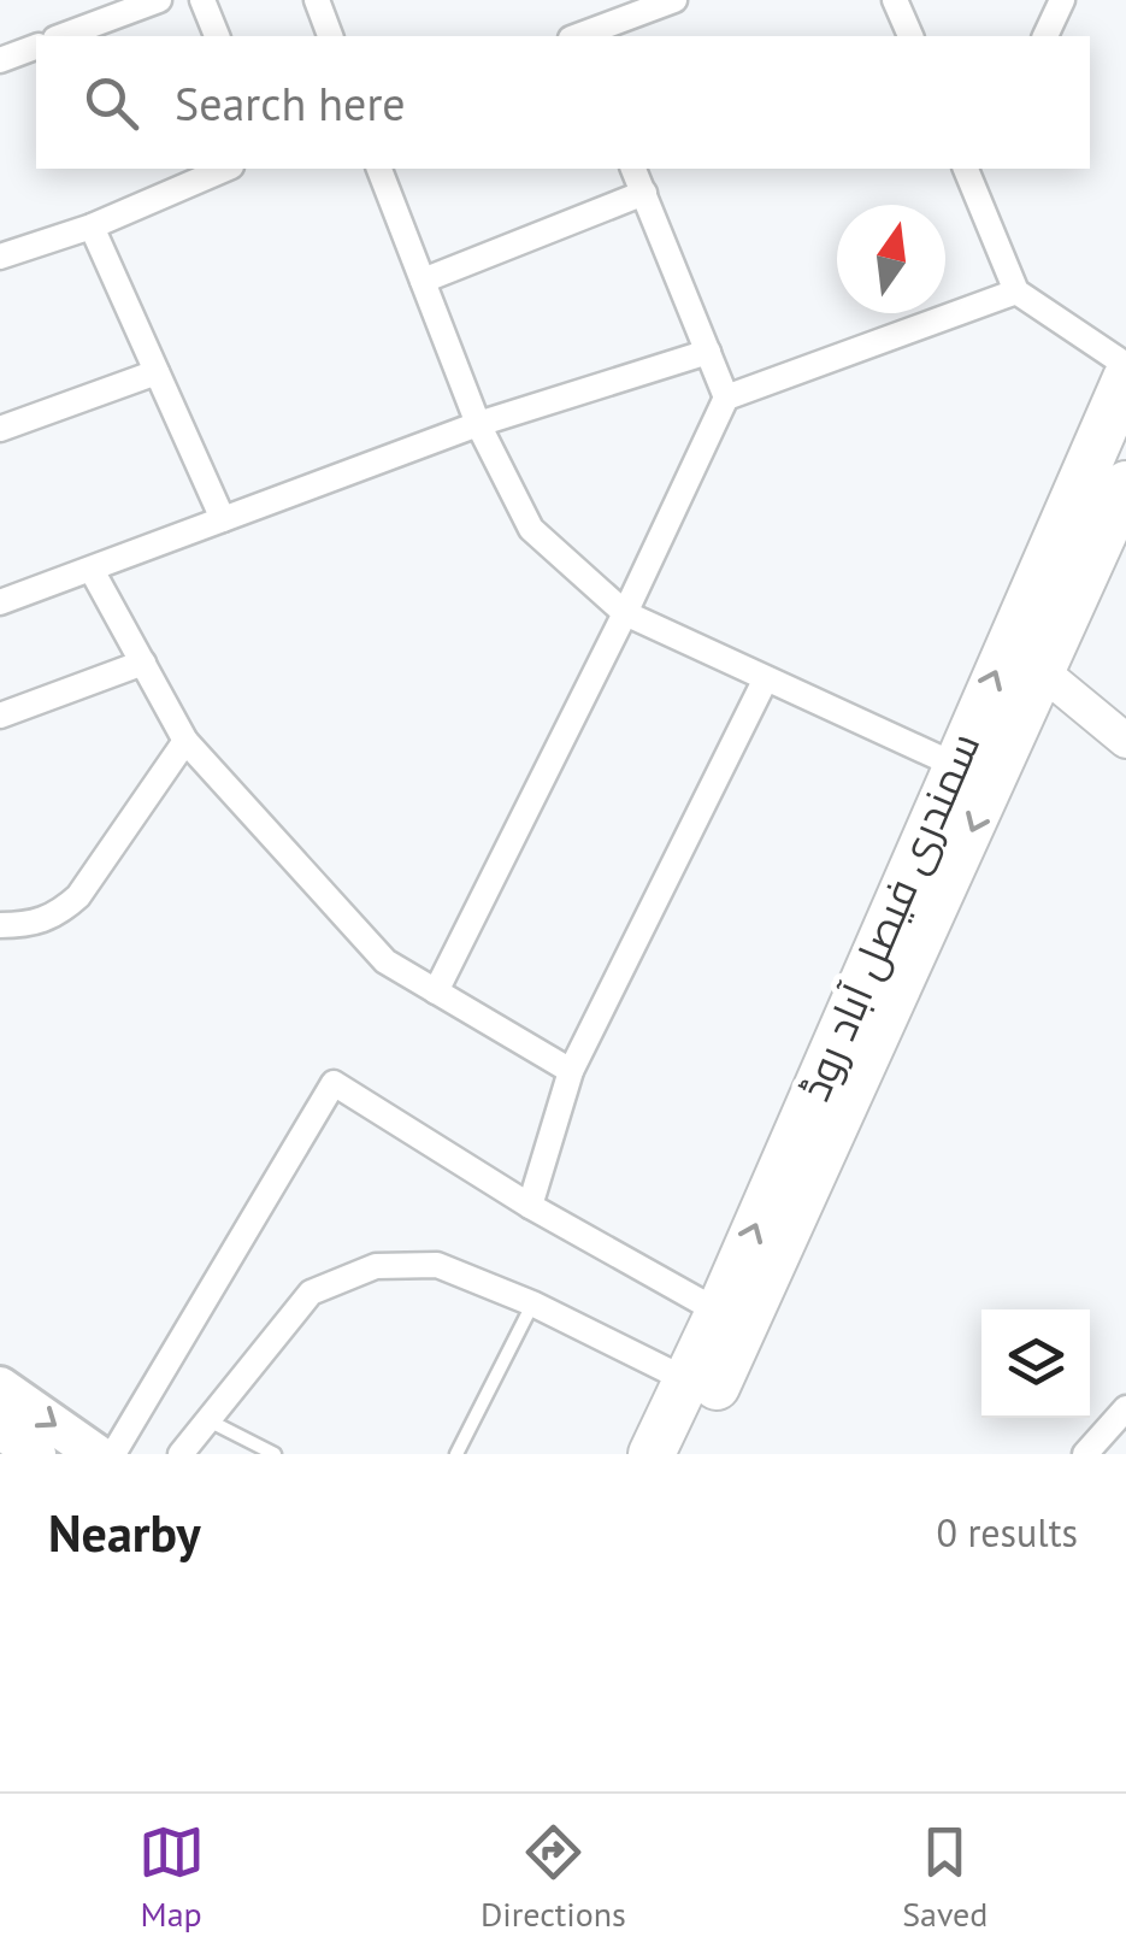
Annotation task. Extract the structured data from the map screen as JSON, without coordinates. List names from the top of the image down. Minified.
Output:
{"streets":{"highway":["سمندری فیصل آباد روڈ"]},"north":"top","page":{"search":"Search here","heading":["Nearby","0 results"],"nav":["Map","Directions","Saved"]}}
